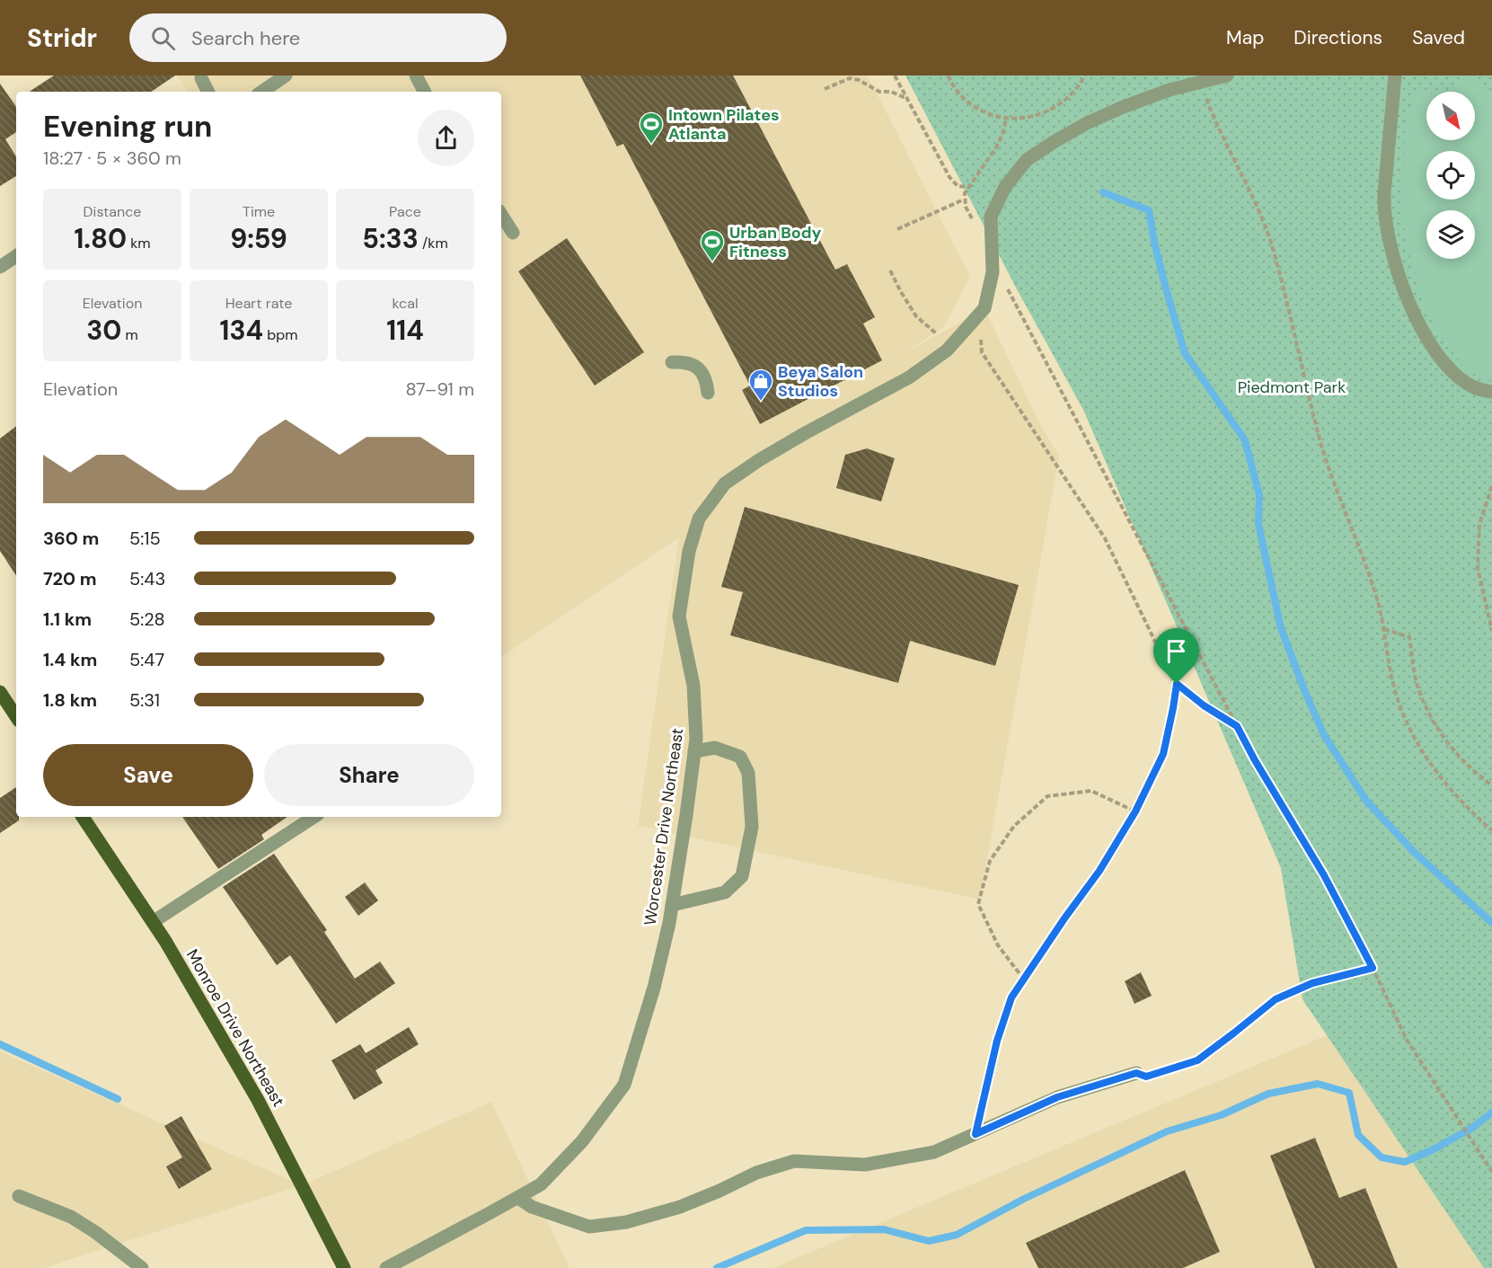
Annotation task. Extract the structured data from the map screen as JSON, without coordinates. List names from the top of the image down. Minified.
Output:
{"streets":{"main road":["Monroe Drive Northeast"],"street":["Worcester Drive Northeast"]},"parks":["Piedmont Park"],"places":{"sports":["Intown Pilates Atlanta","Urban Body Fitness"],"shop":["Beya Salon Studios"]},"north":"bottom right","page":{"header":"Stridr","search":"Search here","nav":["Map","Directions","Saved"],"heading":["Evening run","18:27 · 5 × 360 m"],"stats":[["Distance","1.80 km"],["Time","9:59"],["Pace","5:33 /km"],["Elevation","30 m"],["Heart rate","134 bpm"],["kcal","114"]],"chart":["Elevation","87–91 m"],"list":[{"name":"360 m","note":"5:15"},{"name":"720 m","note":"5:43"},{"name":"1.1 km","note":"5:28"},{"name":"1.4 km","note":"5:47"},{"name":"1.8 km","note":"5:31"}],"buttons":["Save","Share"]}}
